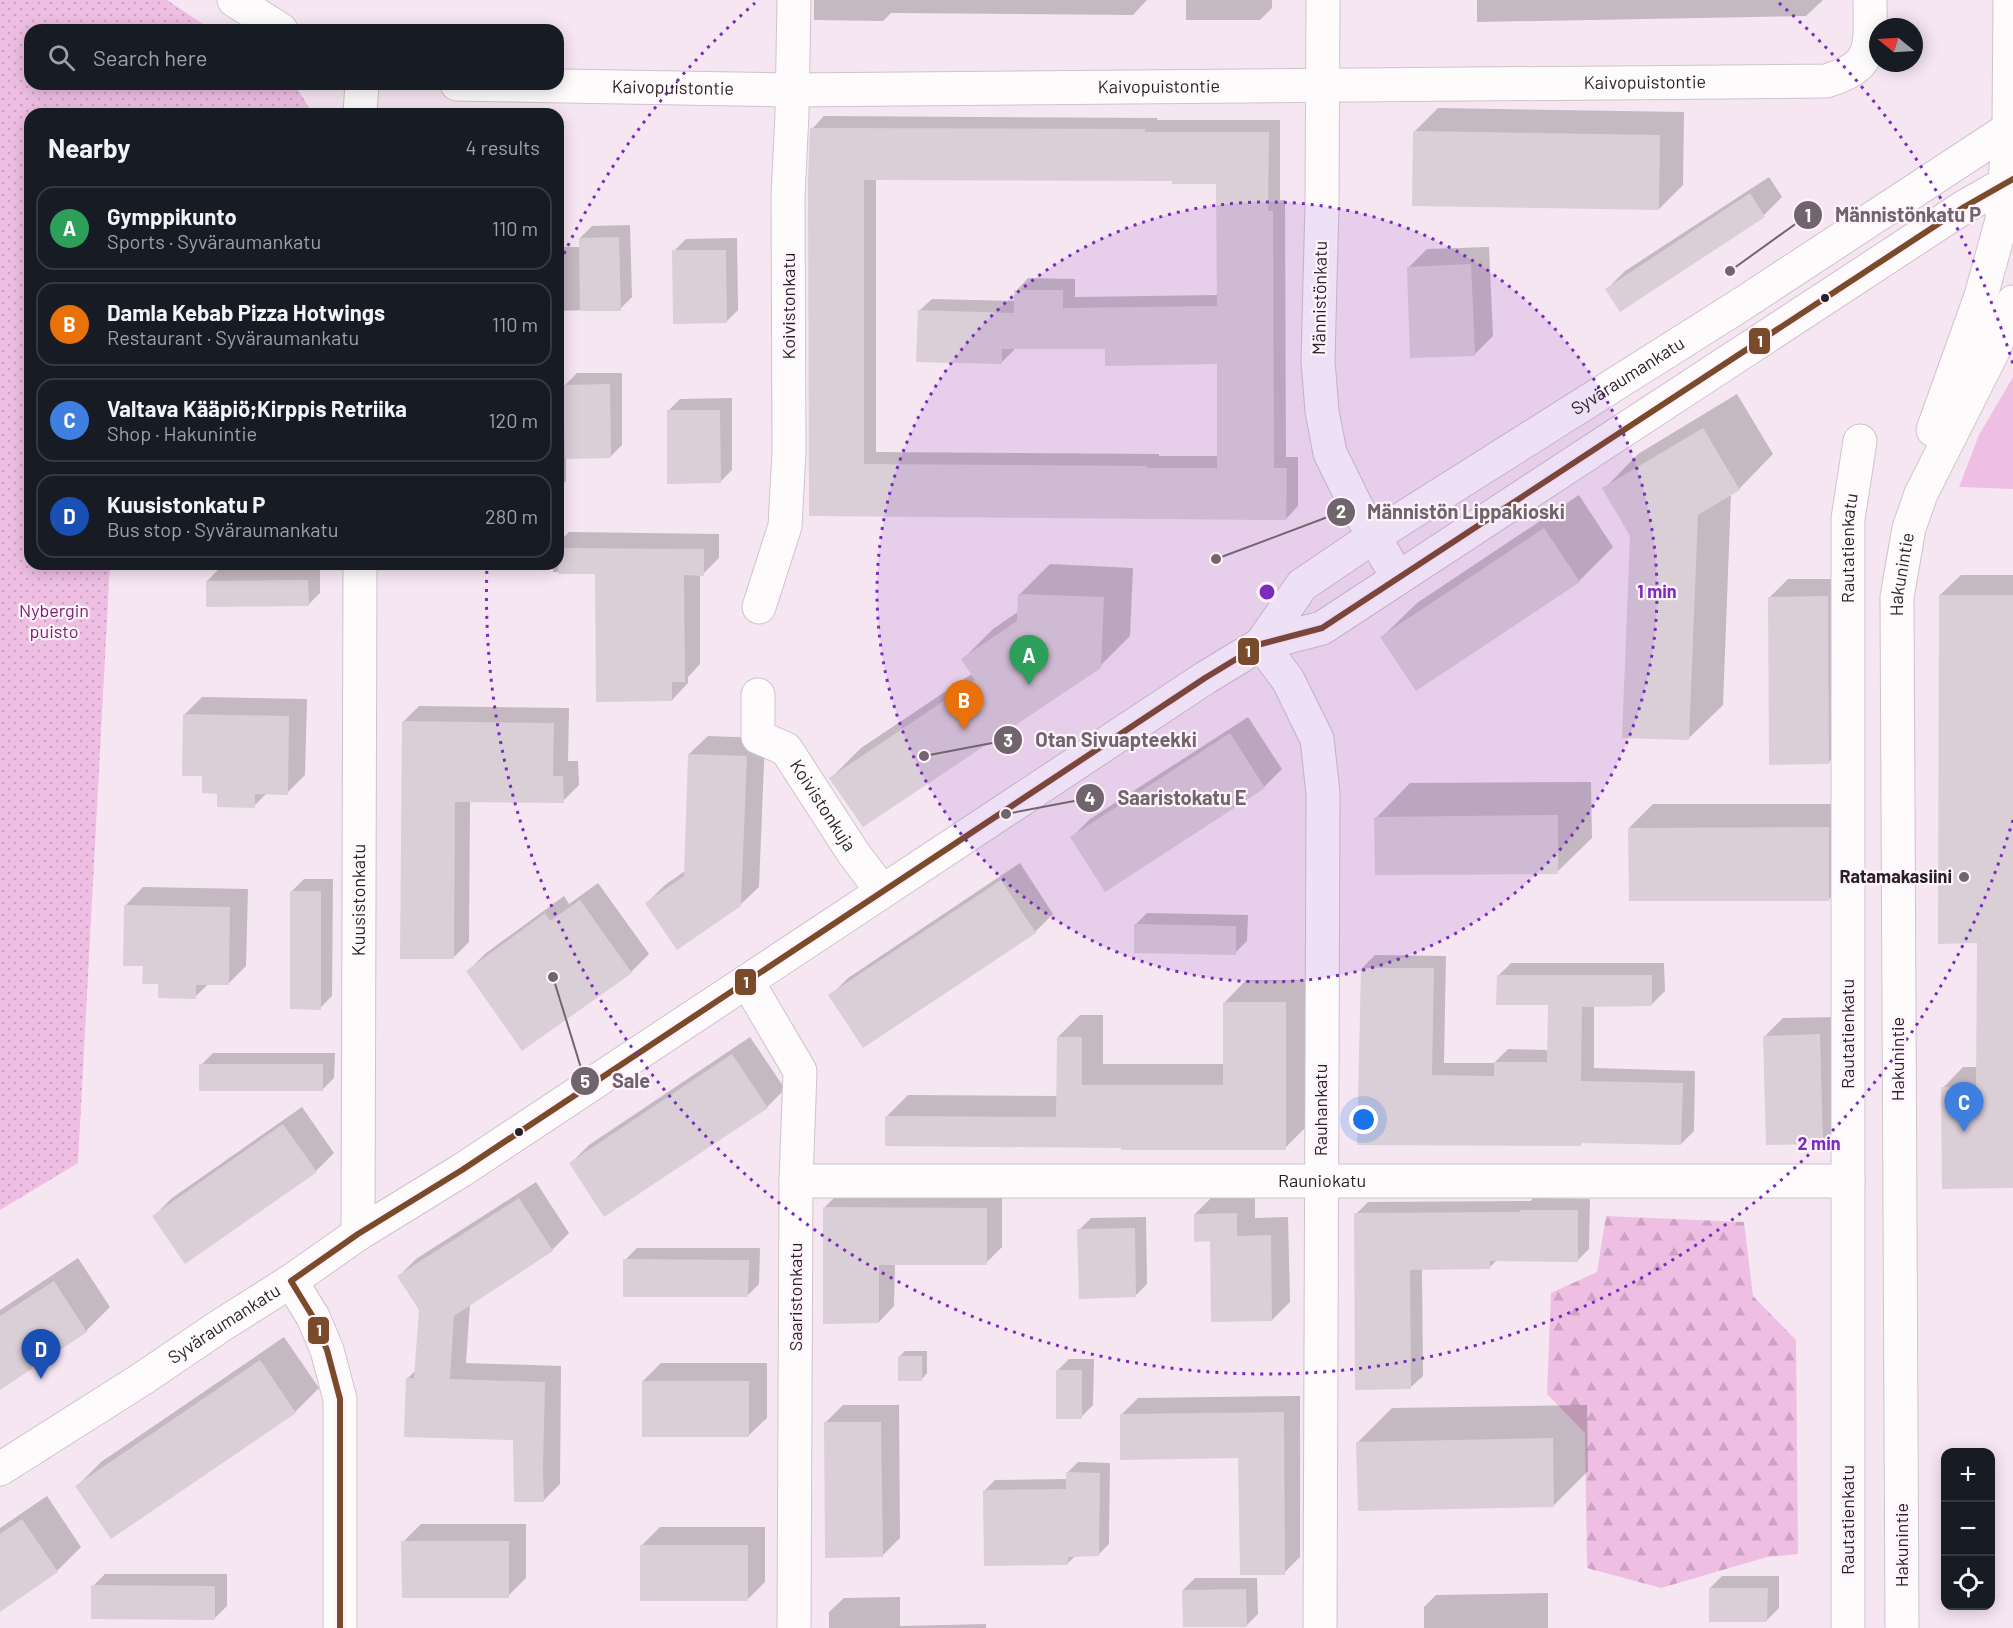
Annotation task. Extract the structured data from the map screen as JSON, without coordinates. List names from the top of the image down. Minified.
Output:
{"streets":{"main road":["Kaivopuistontie","Männistönkatu","Koivistonkatu","Syväraumankatu","Rautatienkatu","Hakunintie","Koivistonkuja","Kuusistonkatu","Rauhankatu","Rauniokatu","Saaristonkatu"]},"crossings":[["Kaivopuistontie","Männistönkatu"],["Kaivopuistontie","Koivistonkatu"],["Männistönkatu","Syväraumankatu"],["Syväraumankatu","Hakunintie"],["Syväraumankatu","Koivistonkuja"],["Syväraumankatu","Kuusistonkatu"],["Syväraumankatu","Rauhankatu"],["Syväraumankatu","Saaristonkatu"],["Rautatienkatu","Rauniokatu"],["Rauhankatu","Rauniokatu"],["Rauniokatu","Saaristonkatu"]],"parks":["Nybergin puisto"],"places":["Männistönkatu P","Männistön Lippakioski","Otan Sivuapteekki","Saaristokatu E","Ratamakasiini","Sale"],"lines":["transit line 1"],"north":"left","page":{"search":"Search here","heading":["Nearby","4 results"],"list":[{"mark":"A","name":"Gymppikunto","note":"Sports · Syväraumankatu","value":"110 m"},{"mark":"B","name":"Damla Kebab Pizza Hotwings","note":"Restaurant · Syväraumankatu","value":"110 m"},{"mark":"C","name":"Valtava Kääpiö;Kirppis Retriika","note":"Shop · Hakunintie","value":"120 m"},{"mark":"D","name":"Kuusistonkatu P","note":"Bus stop · Syväraumankatu","value":"280 m"}],"pins":["A","B","C","D"],"map_buttons":["+","−"]},"rings":["1 min","2 min"]}
